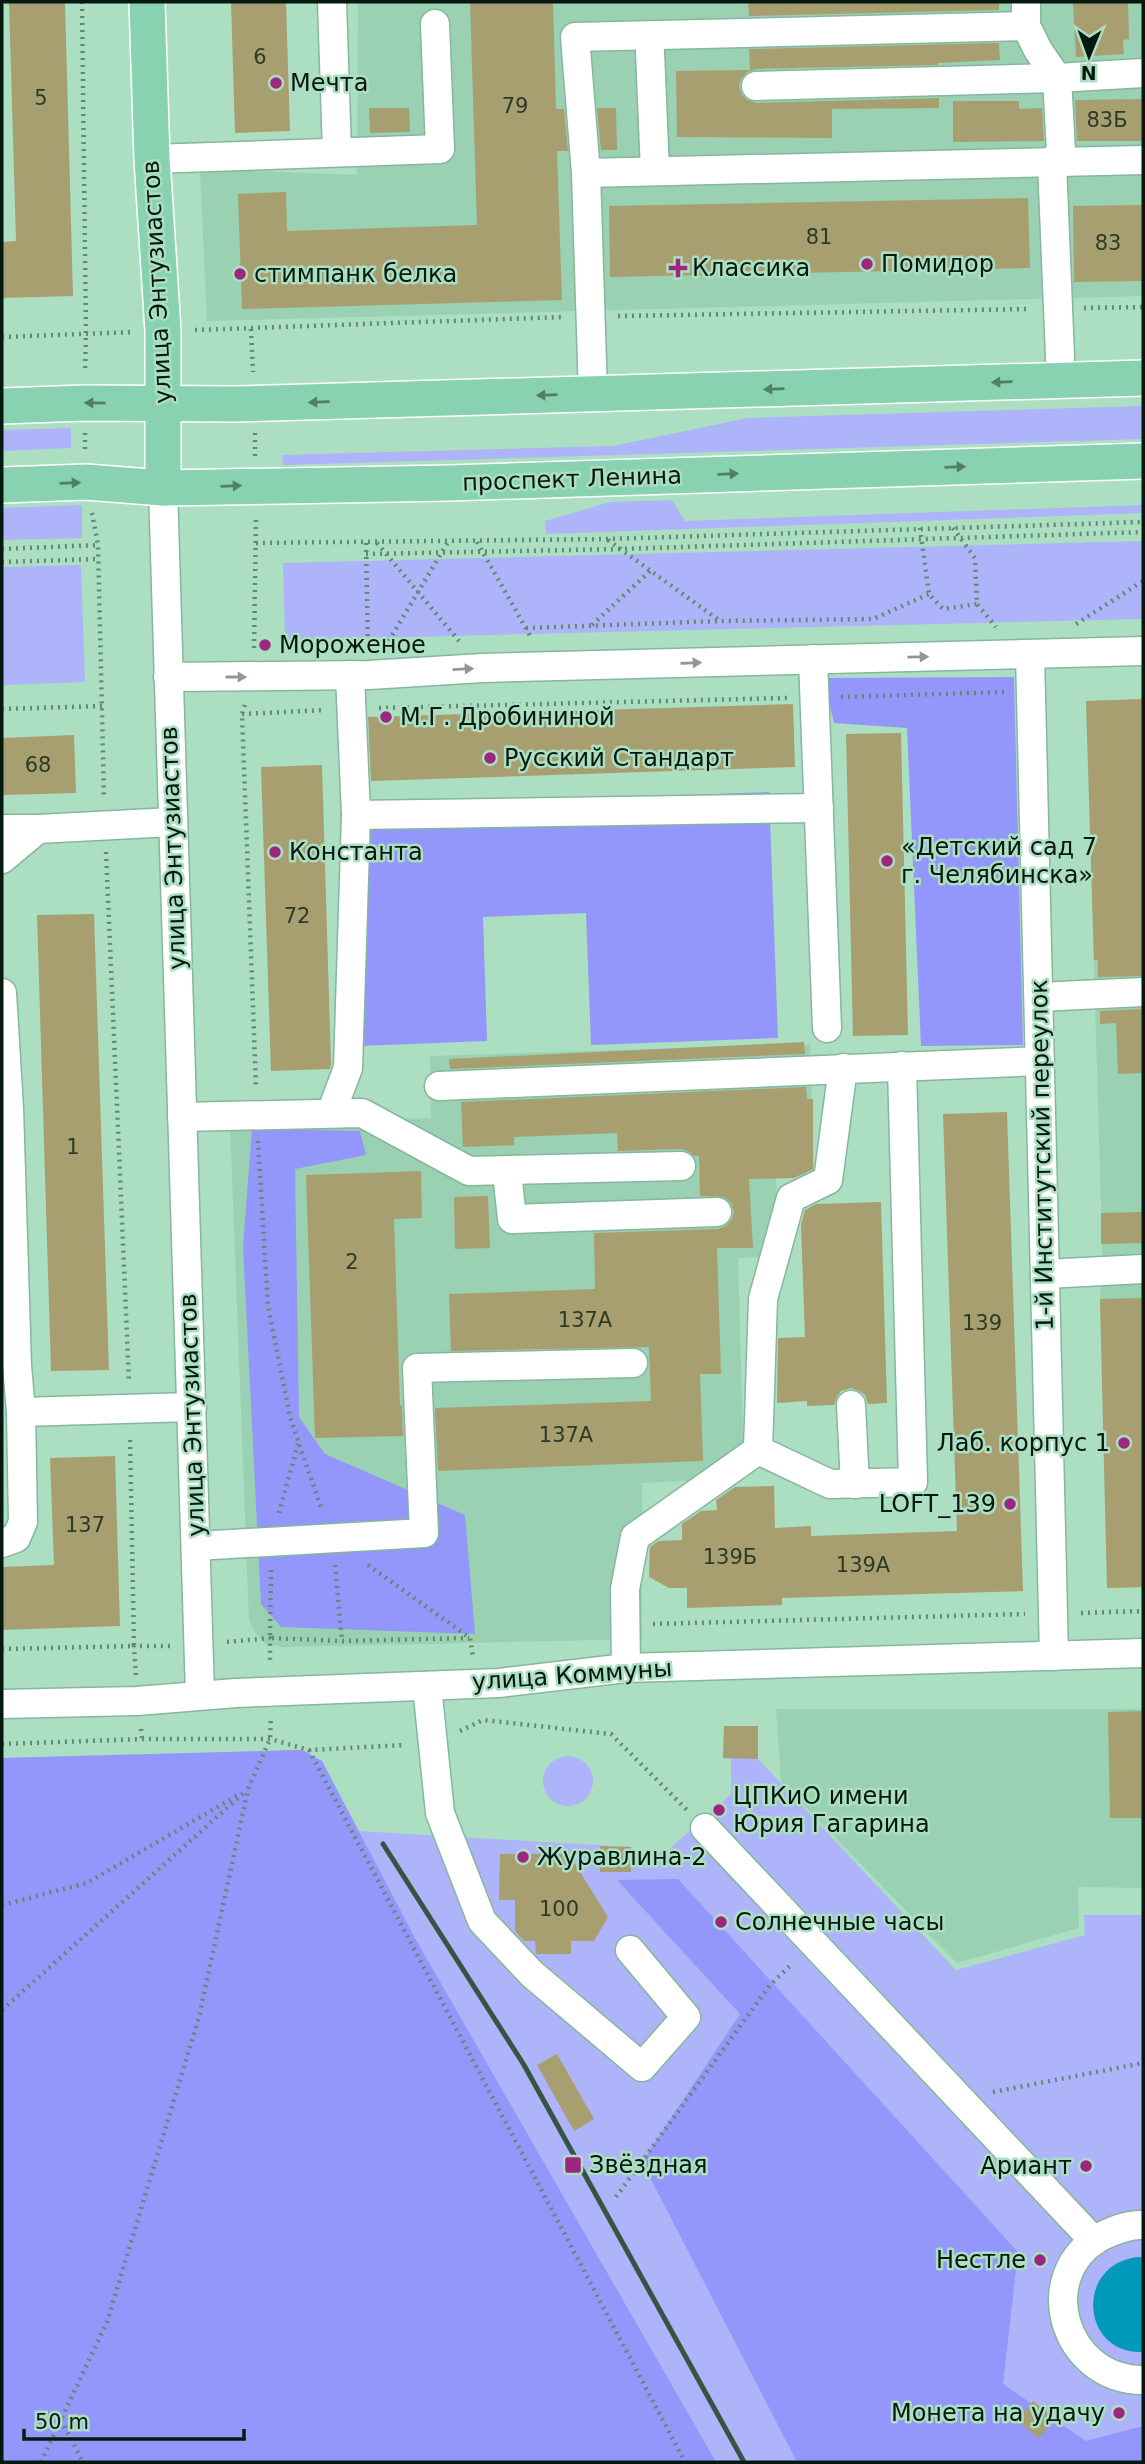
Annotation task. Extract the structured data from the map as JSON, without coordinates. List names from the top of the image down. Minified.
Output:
{"streets":{"main road":["улица Энтузиастов","проспект Ленина"],"street":["1-й Институтский переулок","улица Коммуны"]},"crossings":[["улица Энтузиастов","проспект Ленина"],["улица Энтузиастов","улица Коммуны"],["1-й Институтский переулок","улица Коммуны"]],"places":{"other":["Мечта","Помидор","стимпанк белка","Мороженое","М.Г. Дробининой","Русский Стандарт","Константа","«Детский сад 7 г. Челябинска»","Лаб. корпус 1","LOFT_139","ЦПКиО имени Юрия Гагарина","Журавлина-2","Солнечные часы","Ариант","Нестле","Монета на удачу"],"health":["Классика"],"transit":["Звёздная"]},"house_numbers":["6","5","79","83Б","81","83","68","72","1","2","137А","139","137А","137","139Б","139А","100"],"scale_bar":"50 m","north":"bottom"}
